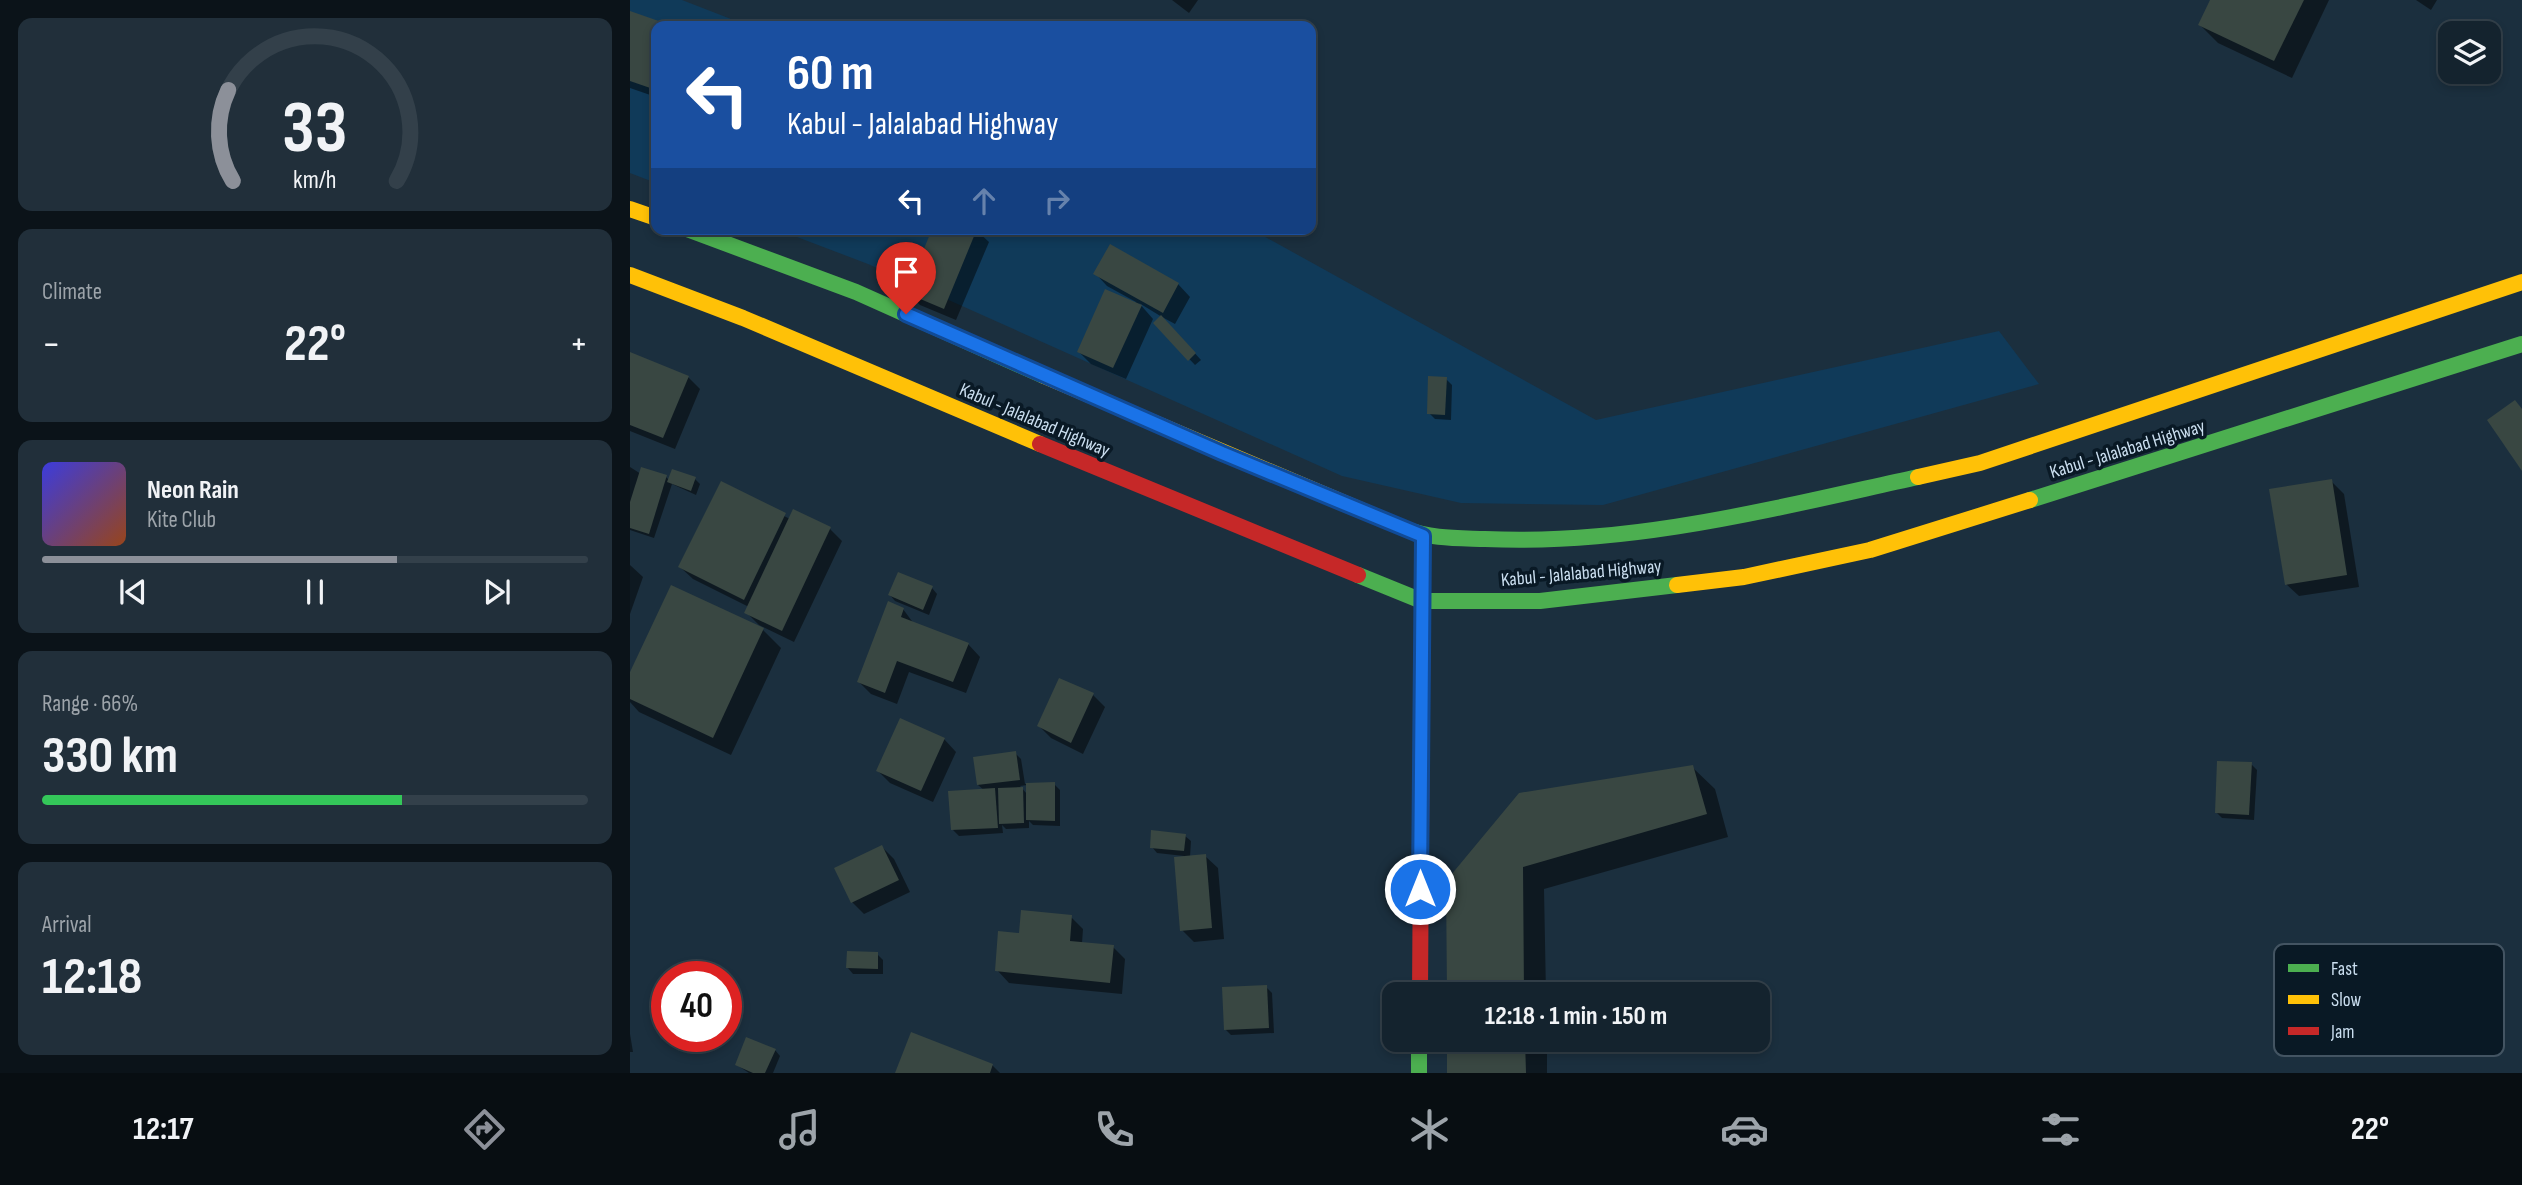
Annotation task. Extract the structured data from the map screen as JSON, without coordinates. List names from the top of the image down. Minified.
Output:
{"streets":{"main road":["Kabul - Jalalabad Highway"]},"legend":["Fast","Slow","Jam"],"page":{"turn":["60 m","Kabul - Jalalabad Highway"],"tile":["Climate",["Range · 66%","330 km"],["Arrival","12:18"]],"heat":["−","22°","+"],"song":["Neon Rain","Kite Club"],"limit":"40","trip":"12:18 · 1 min · 150 m","tabs":["12:17","22°"],"gauge":["33","km/h"]}}
